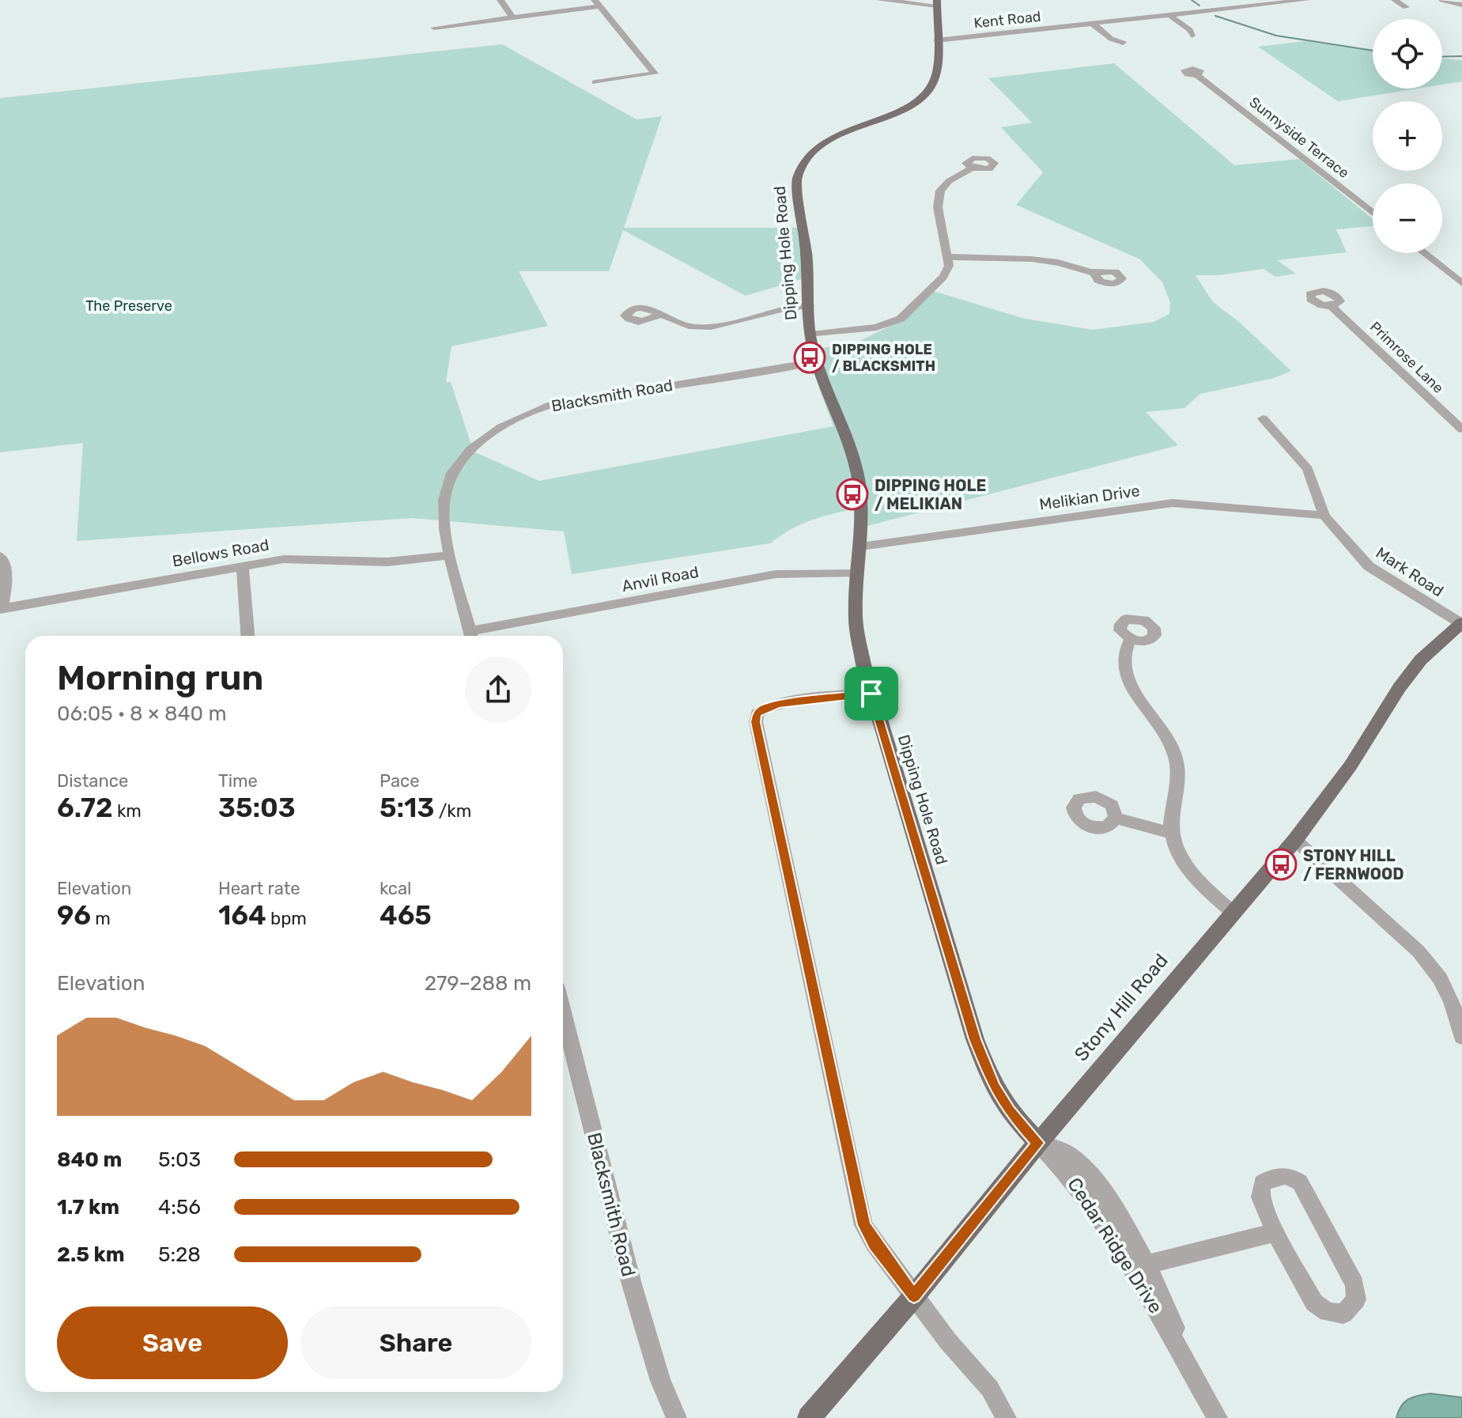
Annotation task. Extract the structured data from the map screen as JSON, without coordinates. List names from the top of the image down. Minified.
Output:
{"streets":{"main road":["Dipping Hole Road","Stony Hill Road"],"street":["Kent Road","Sunnyside Terrace","Primrose Lane","Blacksmith Road","Melikian Drive","Bellows Road","Mark Road","Anvil Road","Cedar Ridge Drive"]},"crossings":[["Kent Road","Dipping Hole Road"],["Dipping Hole Road","Blacksmith Road"],["Dipping Hole Road","Melikian Drive"],["Dipping Hole Road","Anvil Road"],["Dipping Hole Road","Stony Hill Road"],["Dipping Hole Road","Cedar Ridge Drive"],["Blacksmith Road","Bellows Road"],["Melikian Drive","Mark Road"],["Mark Road","Stony Hill Road"],["Stony Hill Road","Cedar Ridge Drive"]],"parks":["The Preserve"],"places":{"bus stop":["DIPPING HOLE / BLACKSMITH","DIPPING HOLE / MELIKIAN","STONY HILL / FERNWOOD"]},"page":{"map_buttons":["+","−"],"heading":["Morning run","06:05 · 8 × 840 m"],"stats":[["Distance","6.72 km"],["Time","35:03"],["Pace","5:13 /km"],["Elevation","96 m"],["Heart rate","164 bpm"],["kcal","465"]],"chart":["Elevation","279–288 m"],"list":[{"name":"840 m","note":"5:03"},{"name":"1.7 km","note":"4:56"},{"name":"2.5 km","note":"5:28"}],"buttons":["Save","Share"]}}
